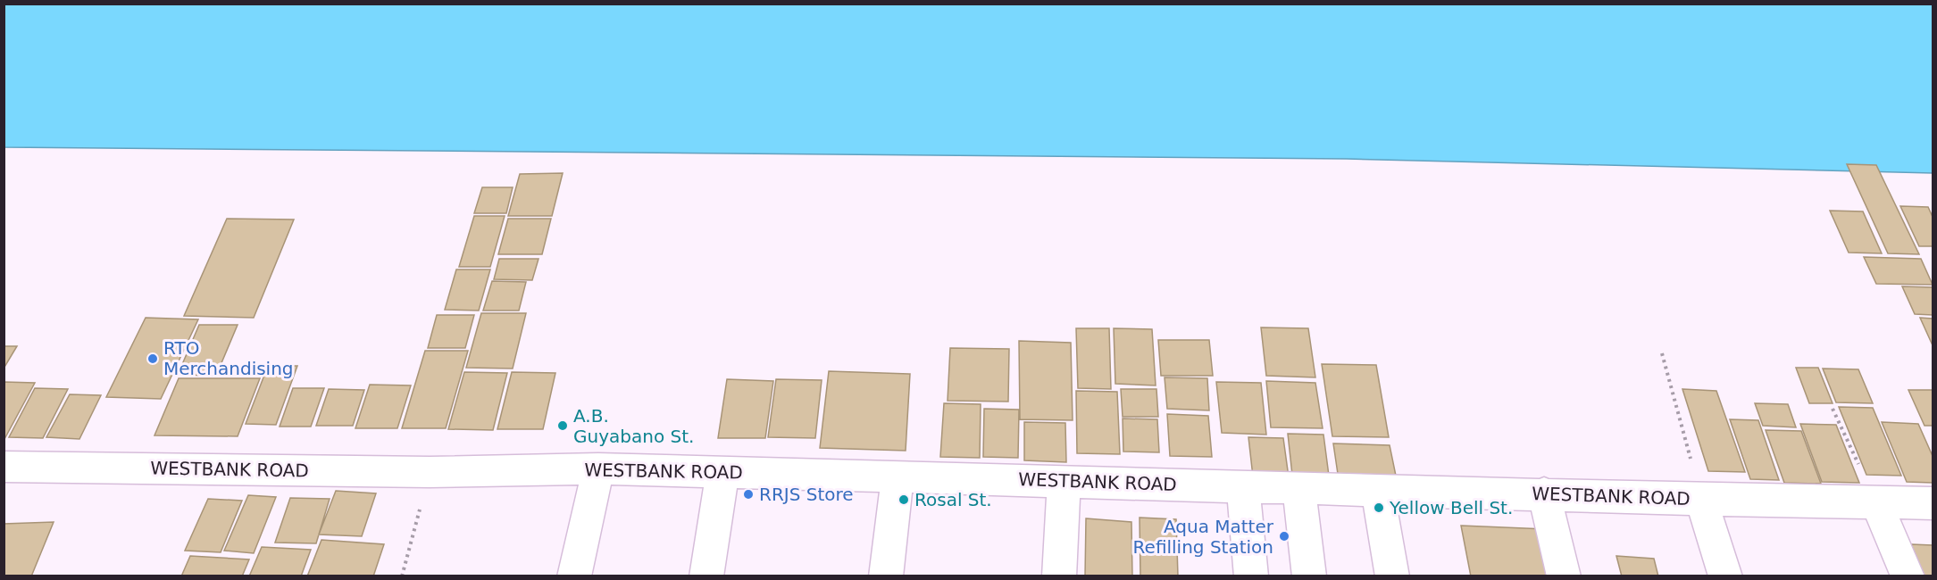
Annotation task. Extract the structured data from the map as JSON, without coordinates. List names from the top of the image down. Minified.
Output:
{"streets":{"street":["WESTBANK ROAD"]},"places":["RTO Merchandising","A.B. Guyabano St.","RRJS Store","Rosal St.","Yellow Bell St.","Aqua Matter Refilling Station"]}
